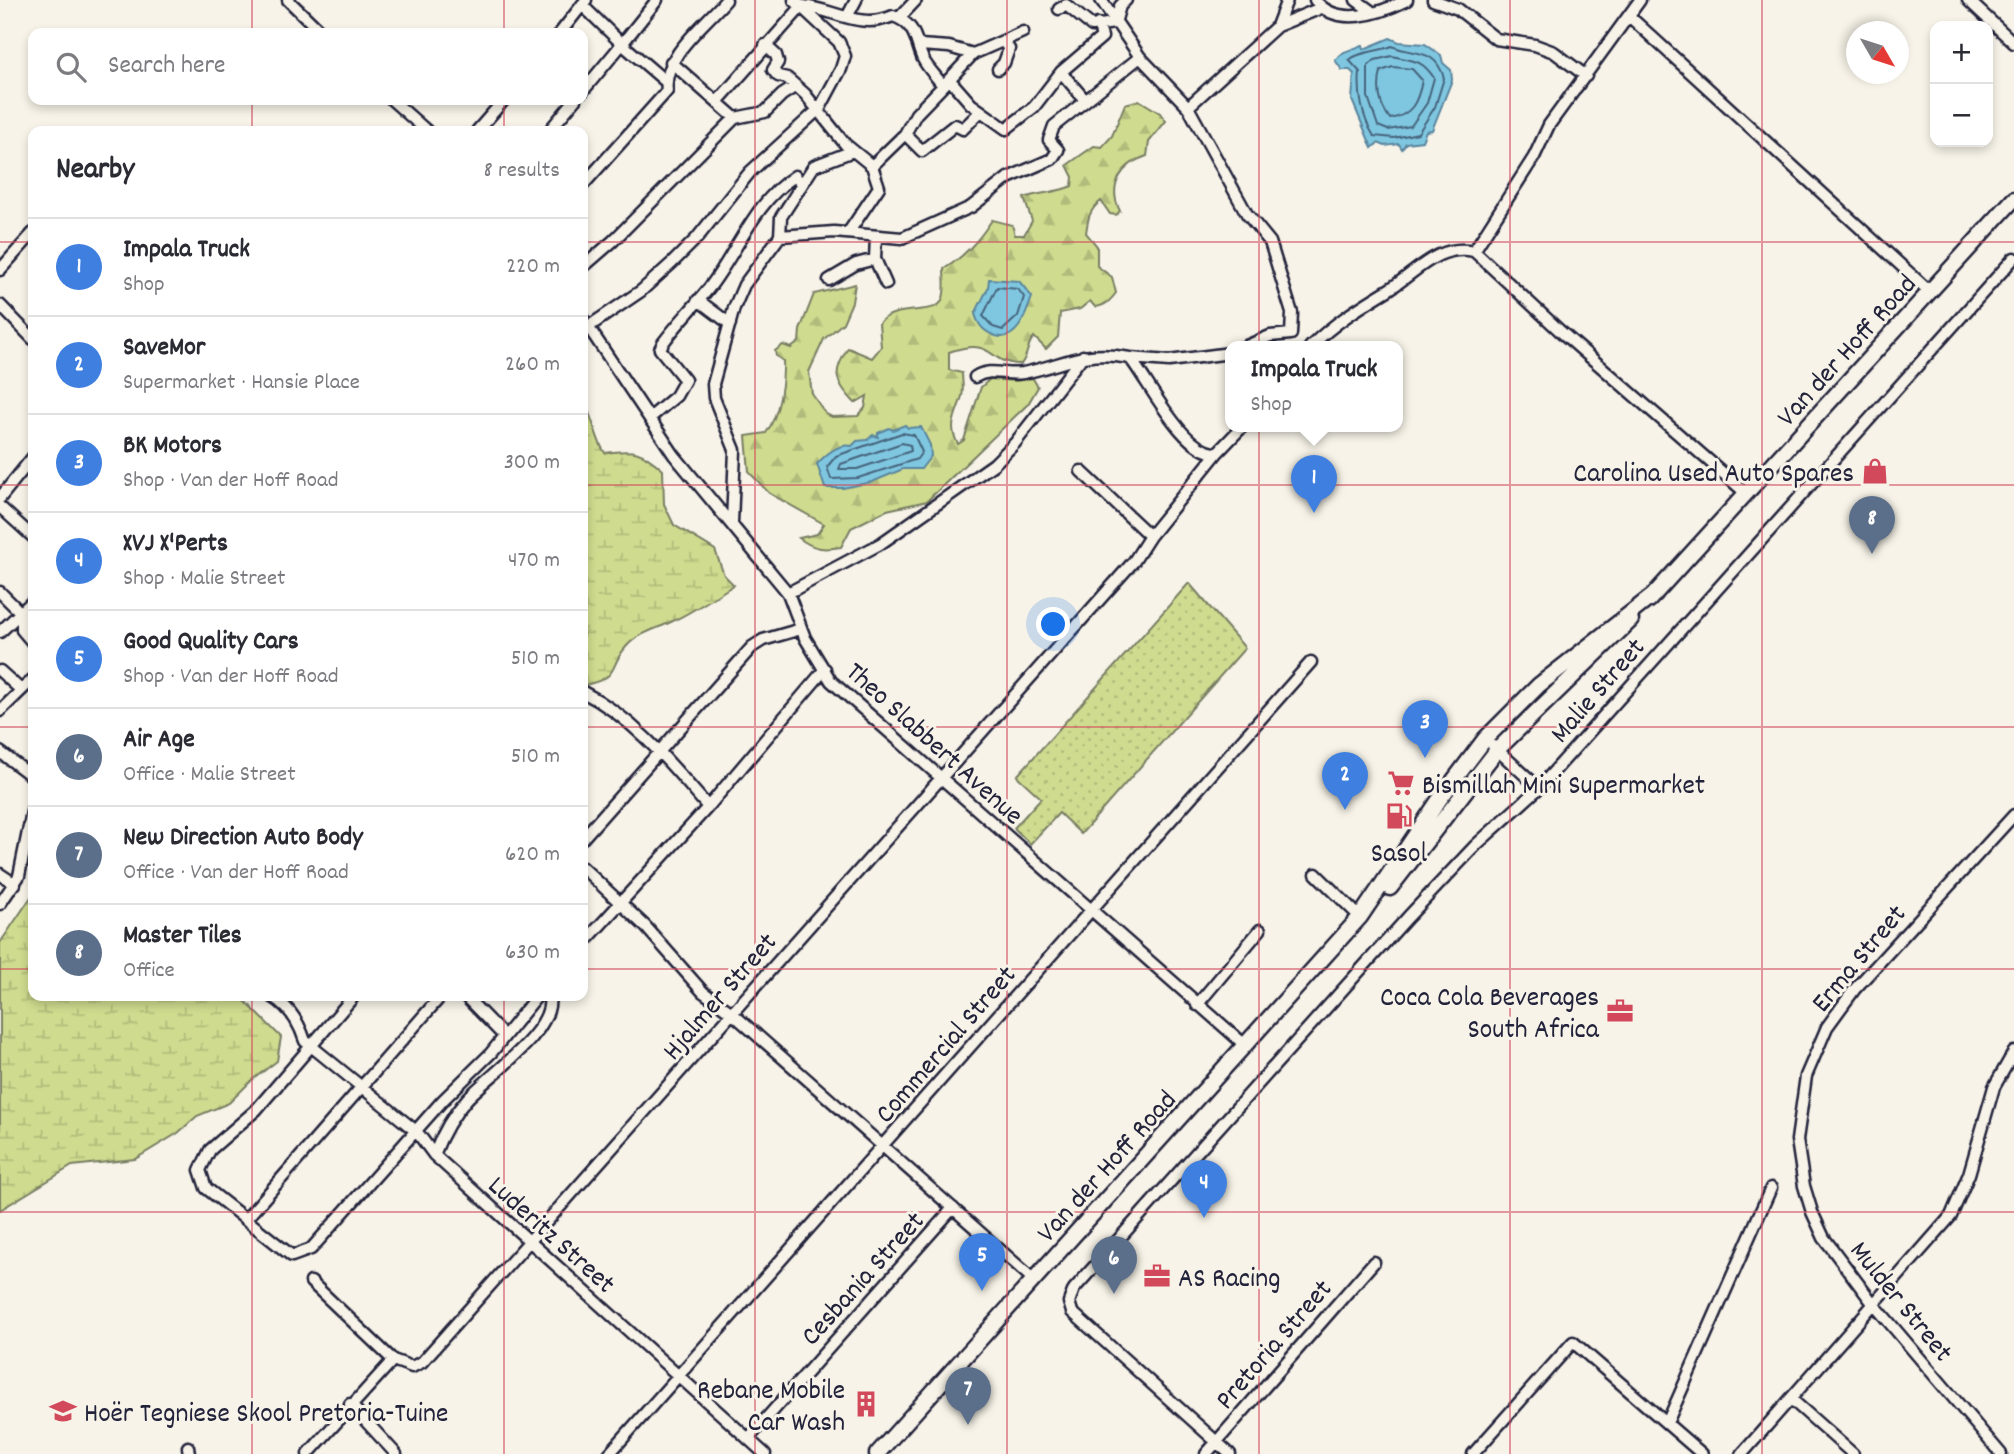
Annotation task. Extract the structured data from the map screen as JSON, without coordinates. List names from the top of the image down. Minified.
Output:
{"streets":{"main road":["Van der Hoff Road"],"street":["Malie Street","Theo Slabbert Avenue","Erma Street","Hjalmer Street","Commercial Street","Luderitz Street","Cesbania Street","Mulder Street","Pretoria Street"]},"crossings":[["Van der Hoff Road","Theo Slabbert Avenue"],["Malie Street","Pretoria Street"],["Theo Slabbert Avenue","Hjalmer Street"],["Theo Slabbert Avenue","Commercial Street"],["Erma Street","Mulder Street"],["Hjalmer Street","Luderitz Street"],["Commercial Street","Luderitz Street"],["Luderitz Street","Cesbania Street"]],"places":{"shop":["Carolina Used Auto Spares"],"supermarket":["Bismillah Mini Supermarket"],"fuel station":["Sasol"],"office":["Coca Cola Beverages South Africa","AS Racing"],"building":["Rebane Mobile Car Wash"],"school or university":["Hoër Tegniese Skool Pretoria-Tuine"]},"north":"bottom right","page":{"map_buttons":["+","−"],"search":"Search here","heading":["Nearby","8 results"],"list":[{"mark":"1","name":"Impala Truck","note":"Shop","value":"220 m"},{"mark":"2","name":"SaveMor","note":"Supermarket · Hansie Place","value":"260 m"},{"mark":"3","name":"BK Motors","note":"Shop · Van der Hoff Road","value":"300 m"},{"mark":"4","name":"XVJ X'Perts","note":"Shop · Malie Street","value":"470 m"},{"mark":"5","name":"Good Quality Cars","note":"Shop · Van der Hoff Road","value":"510 m"},{"mark":"6","name":"Air Age","note":"Office · Malie Street","value":"510 m"},{"mark":"7","name":"New Direction Auto Body","note":"Office · Van der Hoff Road","value":"620 m"},{"mark":"8","name":"Master Tiles","note":"Office","value":"630 m"}],"popup":["Impala Truck","Shop"],"pins":["1","8","3","2","4","5","6","7"]}}
